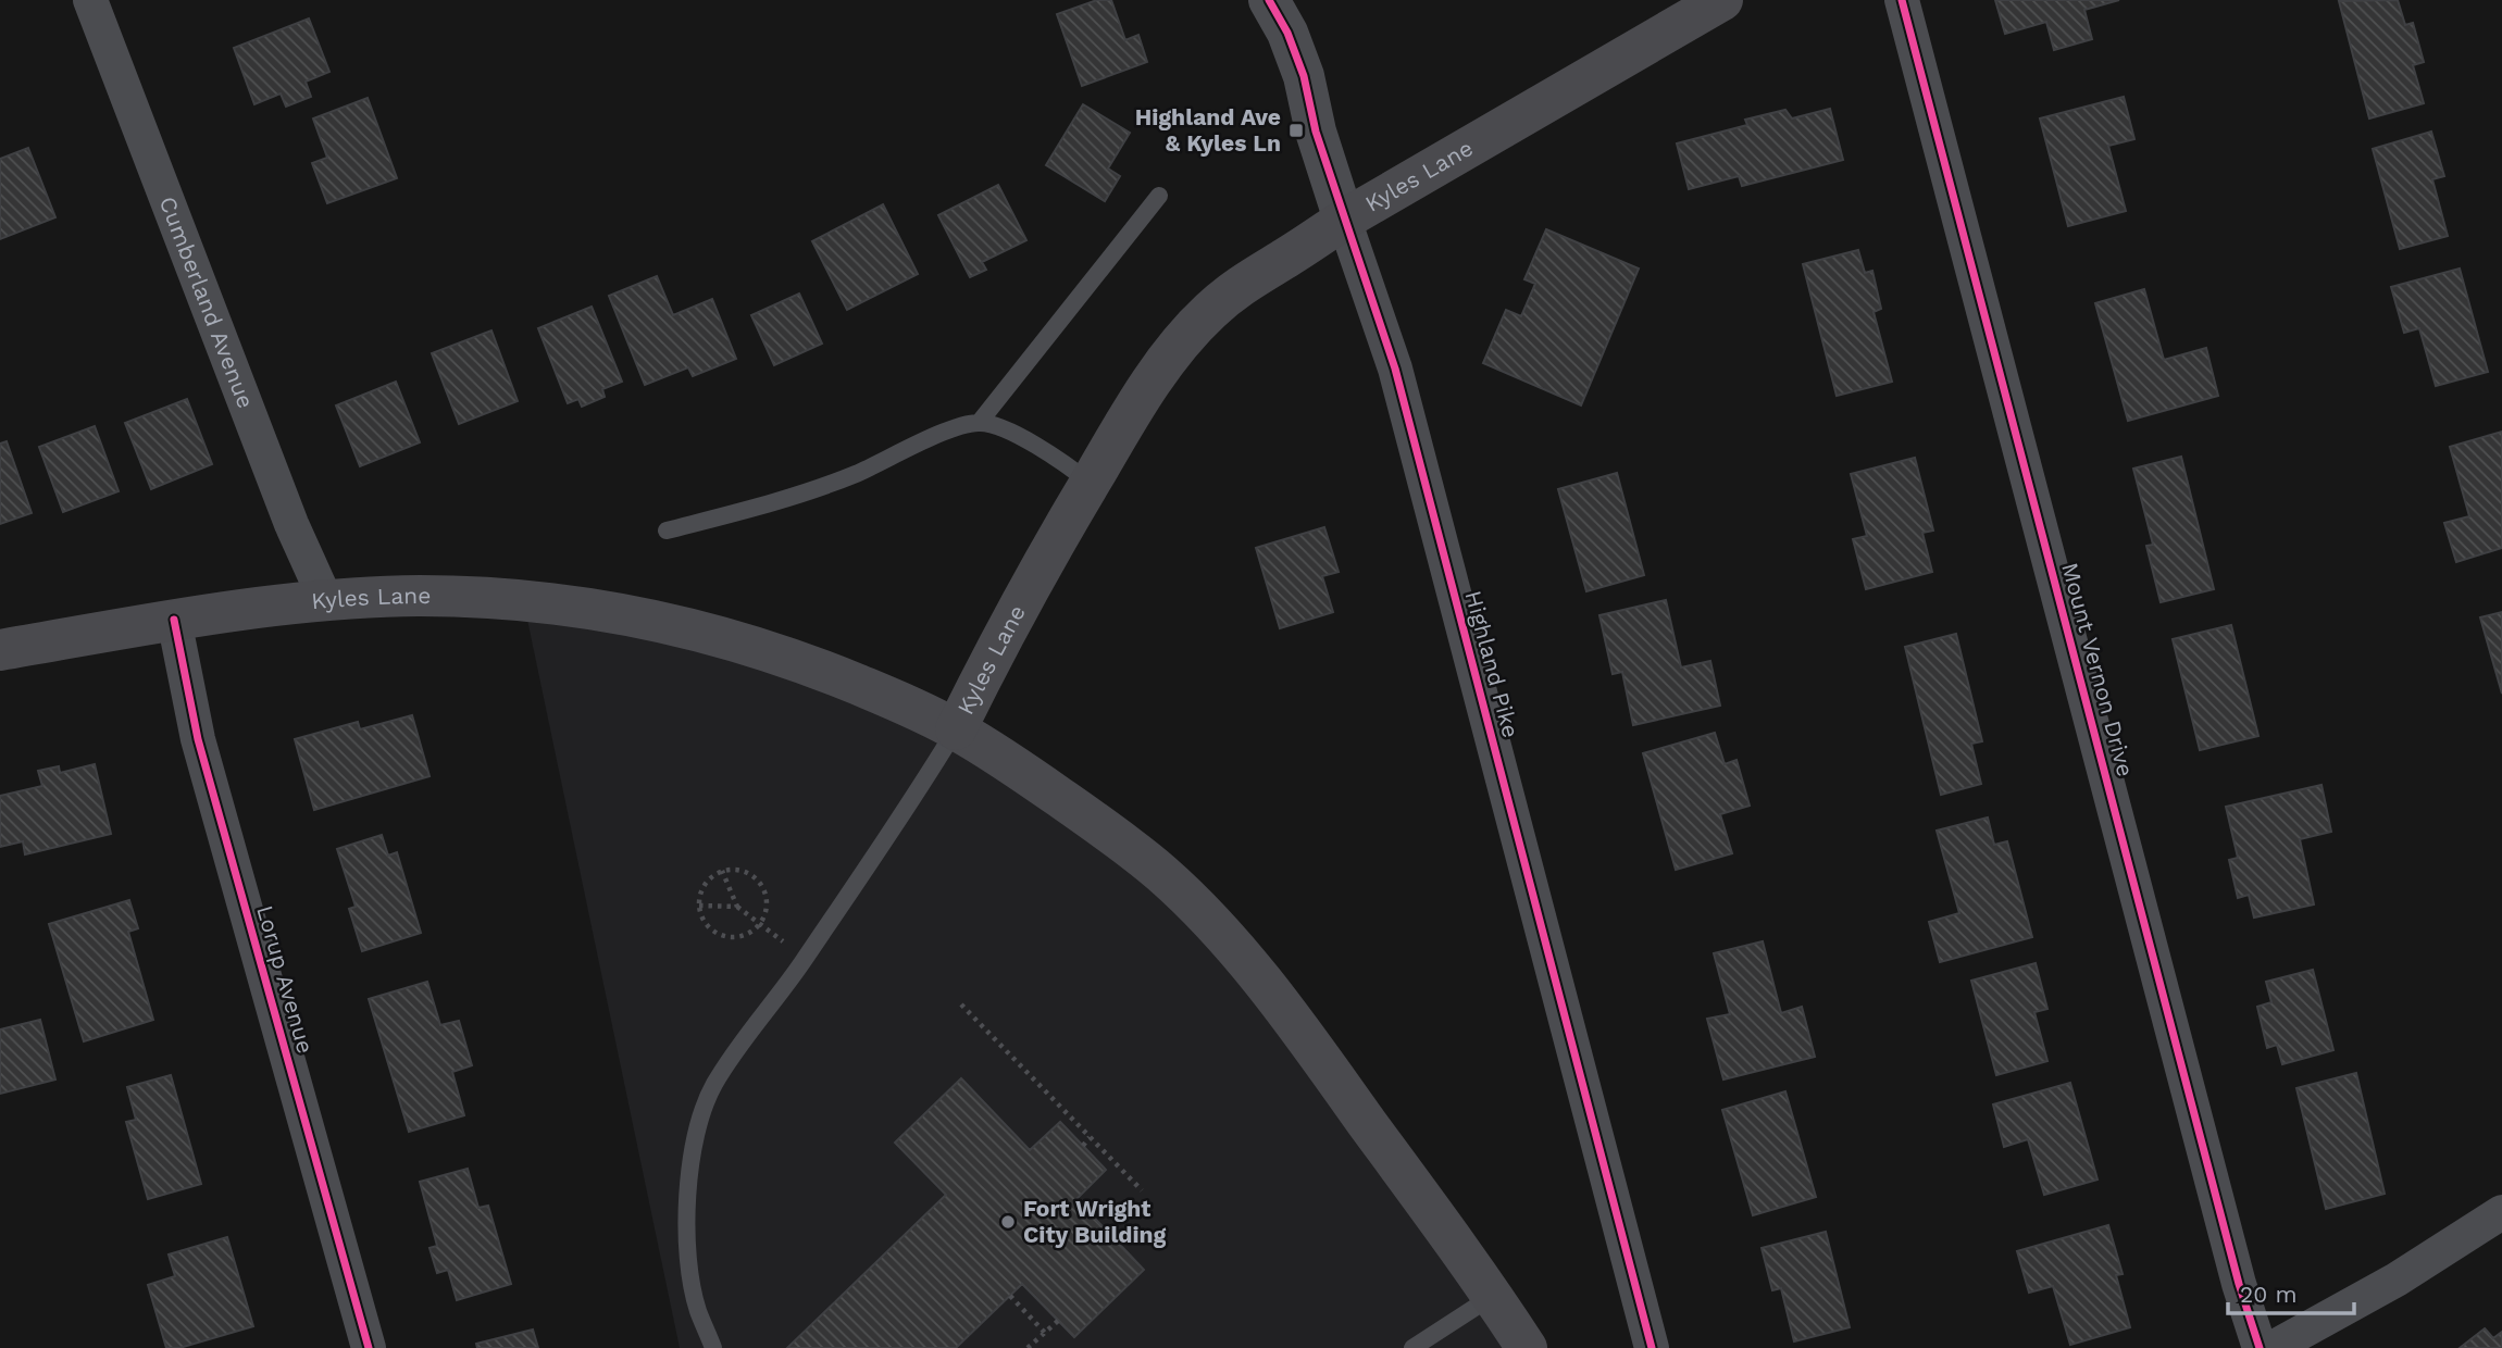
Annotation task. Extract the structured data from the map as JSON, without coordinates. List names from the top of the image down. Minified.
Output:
{"streets":{"main road":["Kyles Lane"],"street":["Cumberland Avenue","Highland Pike","Mount Vernon Drive","Lorup Avenue"]},"crossings":[["Kyles Lane","Cumberland Avenue"],["Kyles Lane","Highland Pike"],["Kyles Lane","Lorup Avenue"]],"places":{"transit":["Highland Ave & Kyles Ln"],"other":["Fort Wright City Building"]},"scale_bar":"20 m"}
